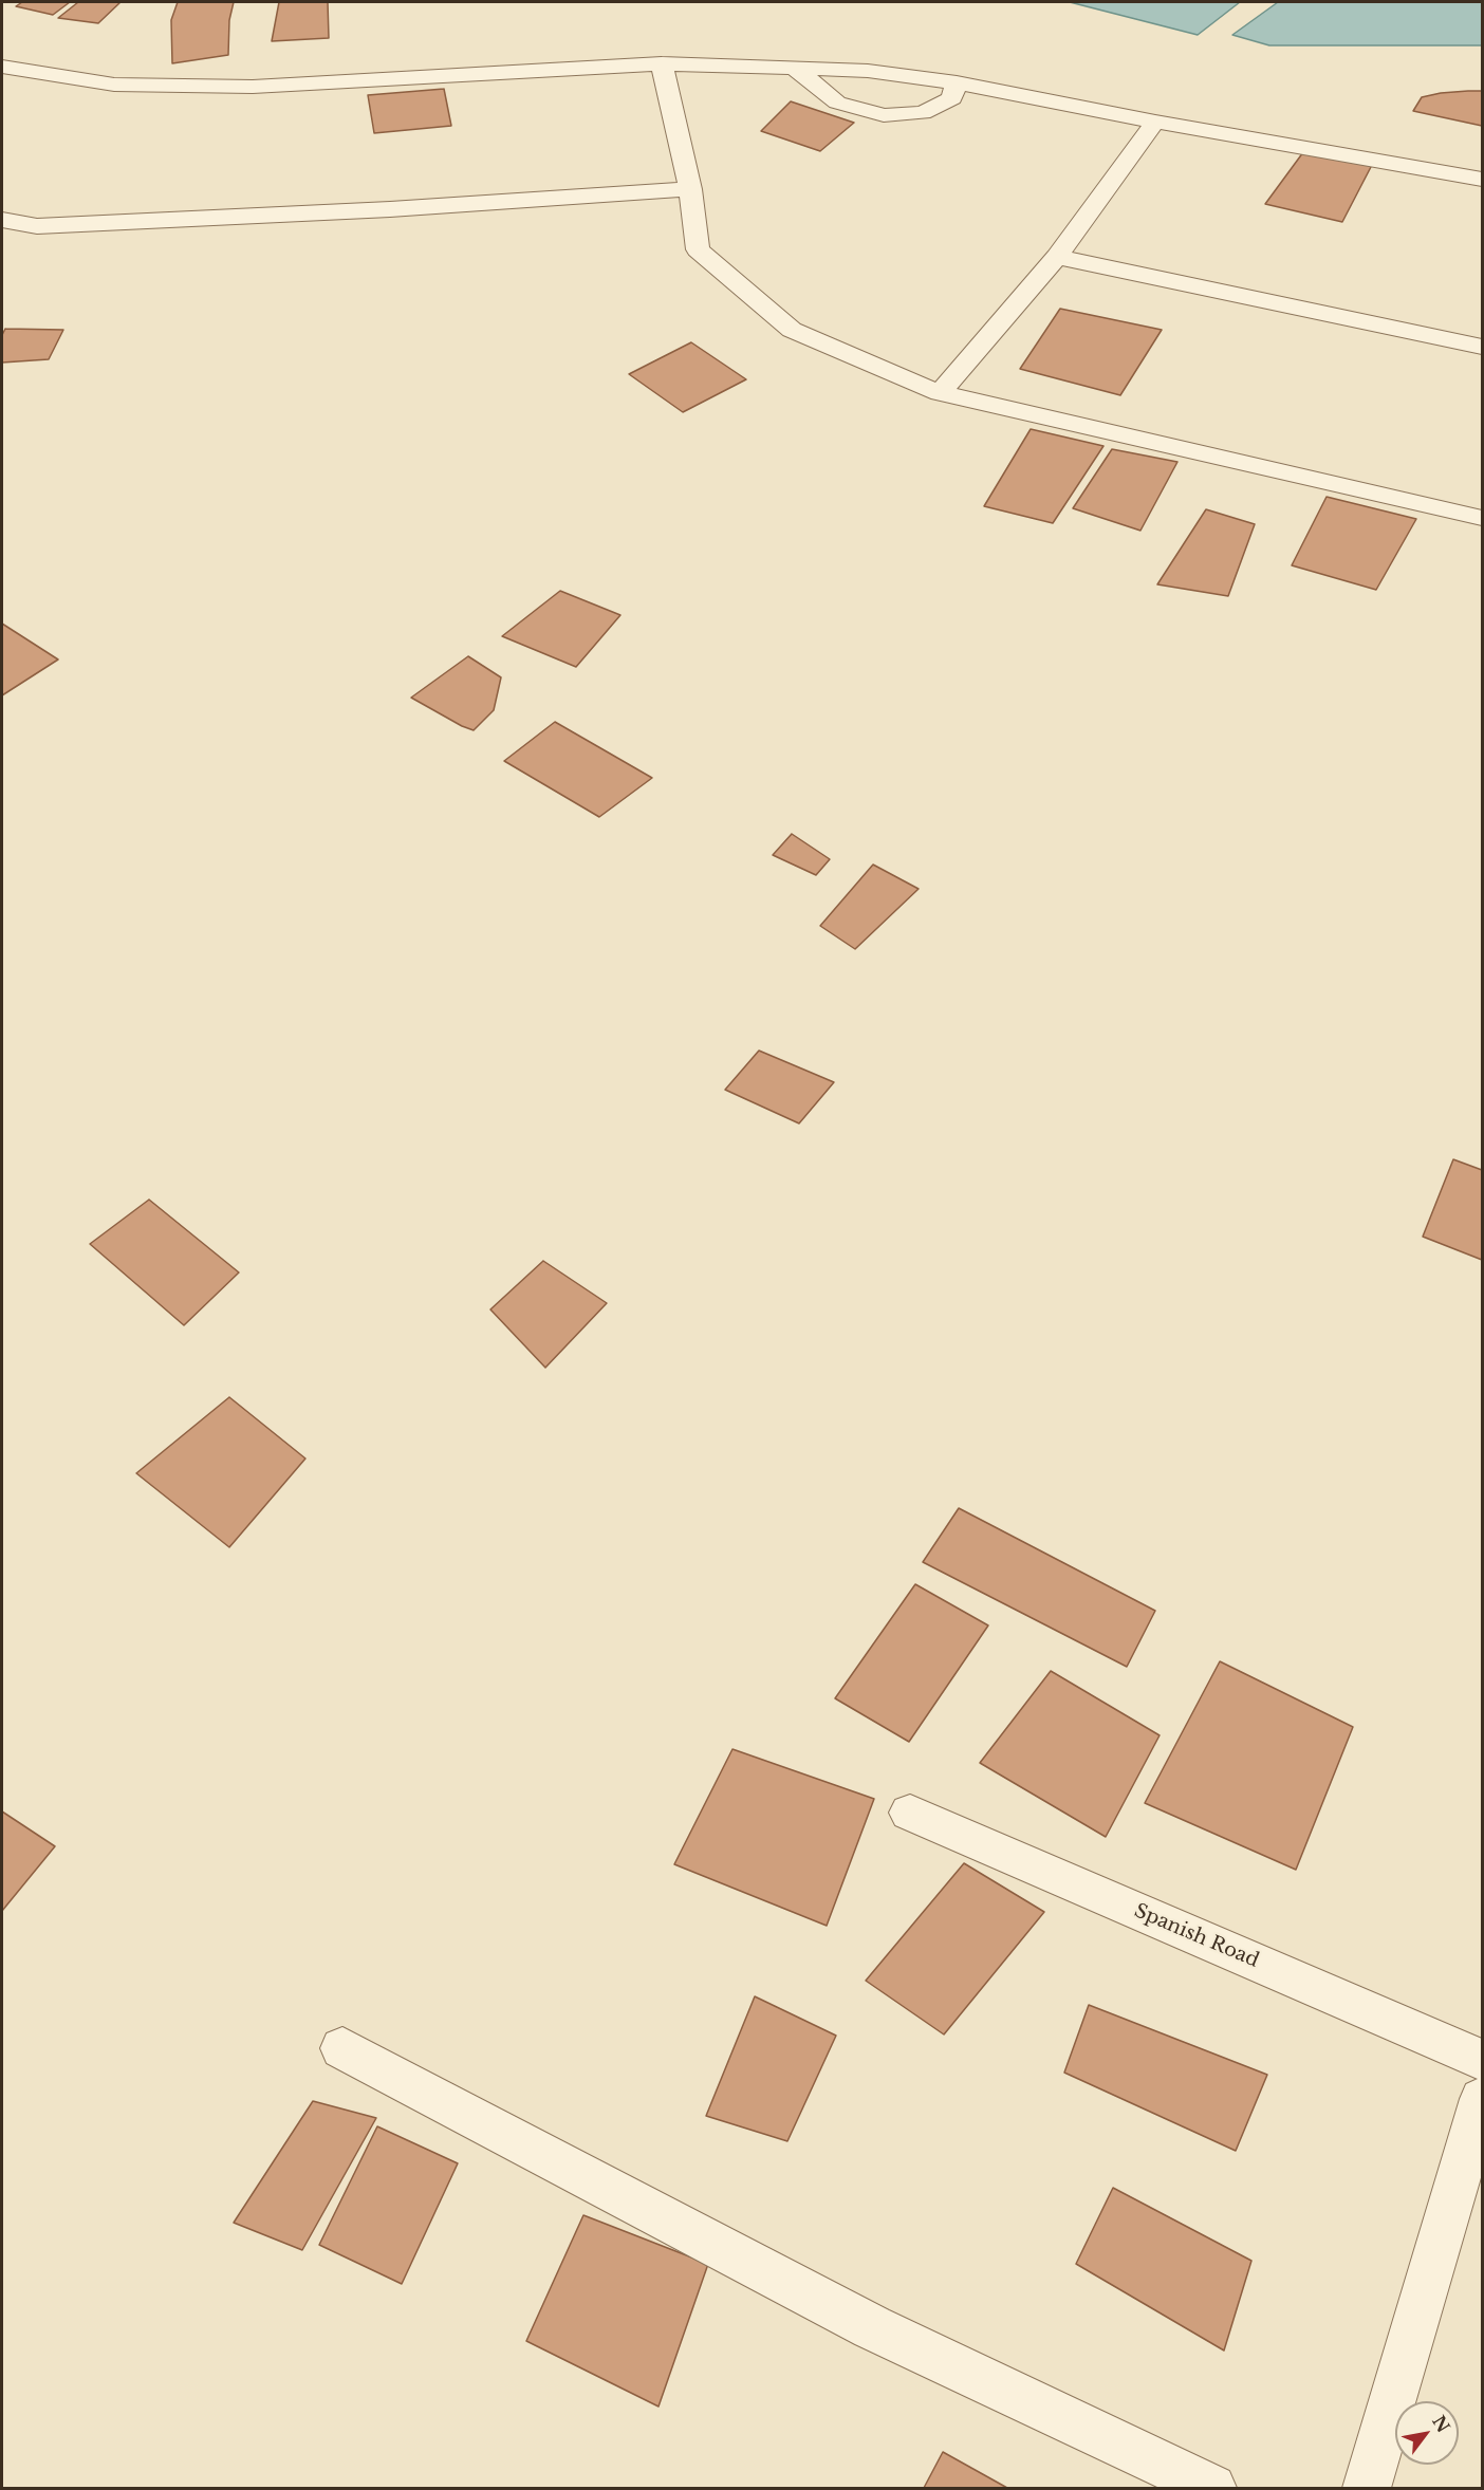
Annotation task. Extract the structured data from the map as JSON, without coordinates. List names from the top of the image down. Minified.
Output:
{"streets":{"street":["Spanish Road"]},"north":"top right"}
